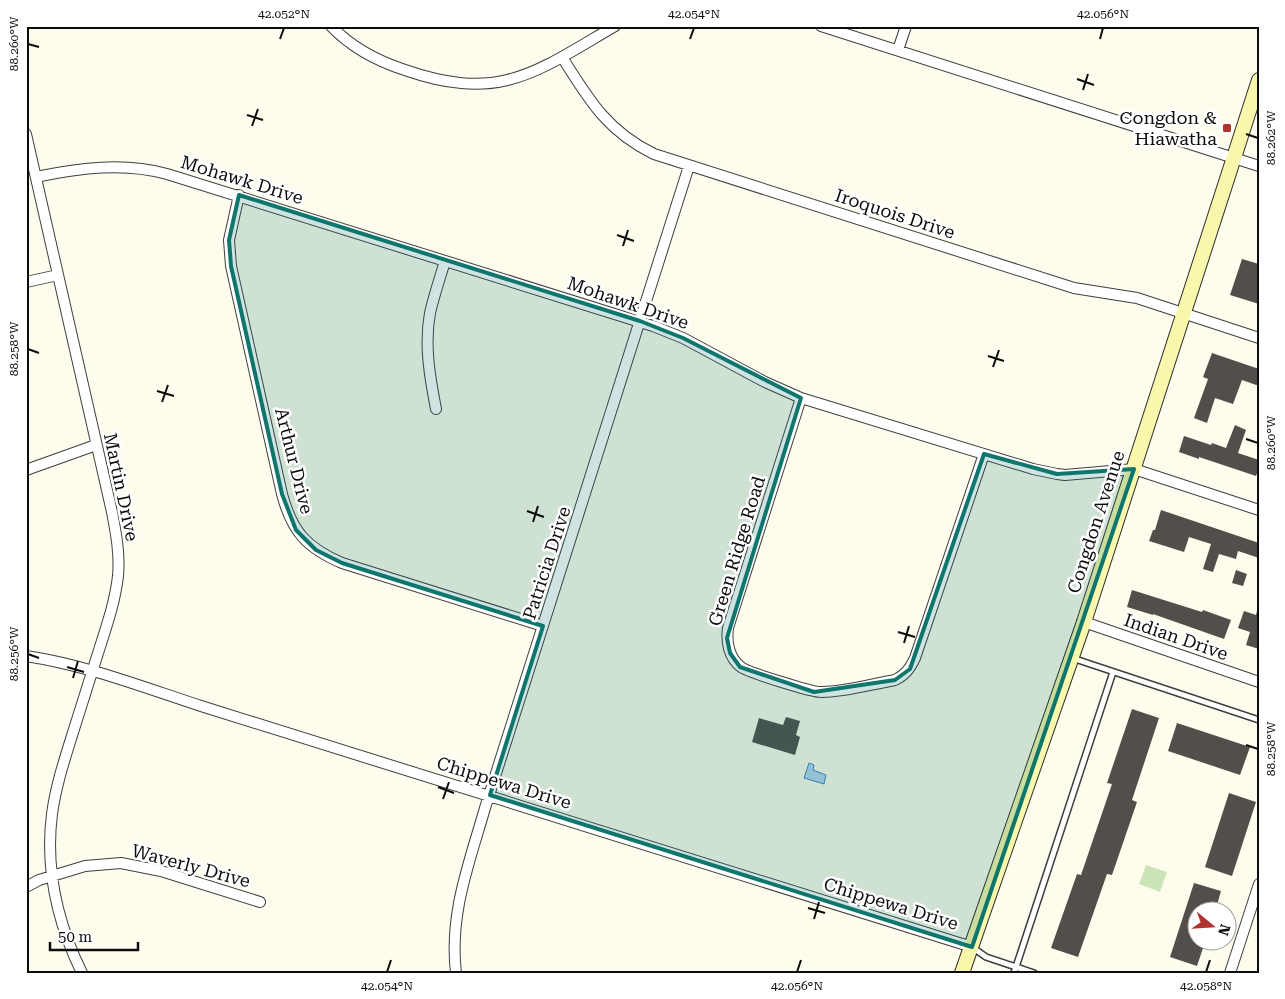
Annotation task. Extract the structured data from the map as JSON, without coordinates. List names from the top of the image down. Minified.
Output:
{"streets":{"street":["Mohawk Drive","Iroquois Drive","Arthur Drive","Martin Drive","Congdon Avenue","Green Ridge Road","Patricia Drive","Indian Drive","Chippewa Drive","Waverly Drive"]},"crossings":[["Mohawk Drive","Arthur Drive"],["Mohawk Drive","Martin Drive"],["Mohawk Drive","Congdon Avenue"],["Mohawk Drive","Green Ridge Road"],["Mohawk Drive","Patricia Drive"],["Iroquois Drive","Congdon Avenue"],["Iroquois Drive","Patricia Drive"],["Arthur Drive","Patricia Drive"],["Martin Drive","Chippewa Drive"],["Martin Drive","Waverly Drive"],["Congdon Avenue","Indian Drive"],["Congdon Avenue","Chippewa Drive"],["Patricia Drive","Chippewa Drive"]],"places":{"transit":["Congdon & Hiawatha"]},"scale_bar":"50 m","north":"right","coordinates":["42.052°N","42.054°N","42.056°N","88.260°W","88.262°W","88.258°W","88.256°W","42.058°N"]}
